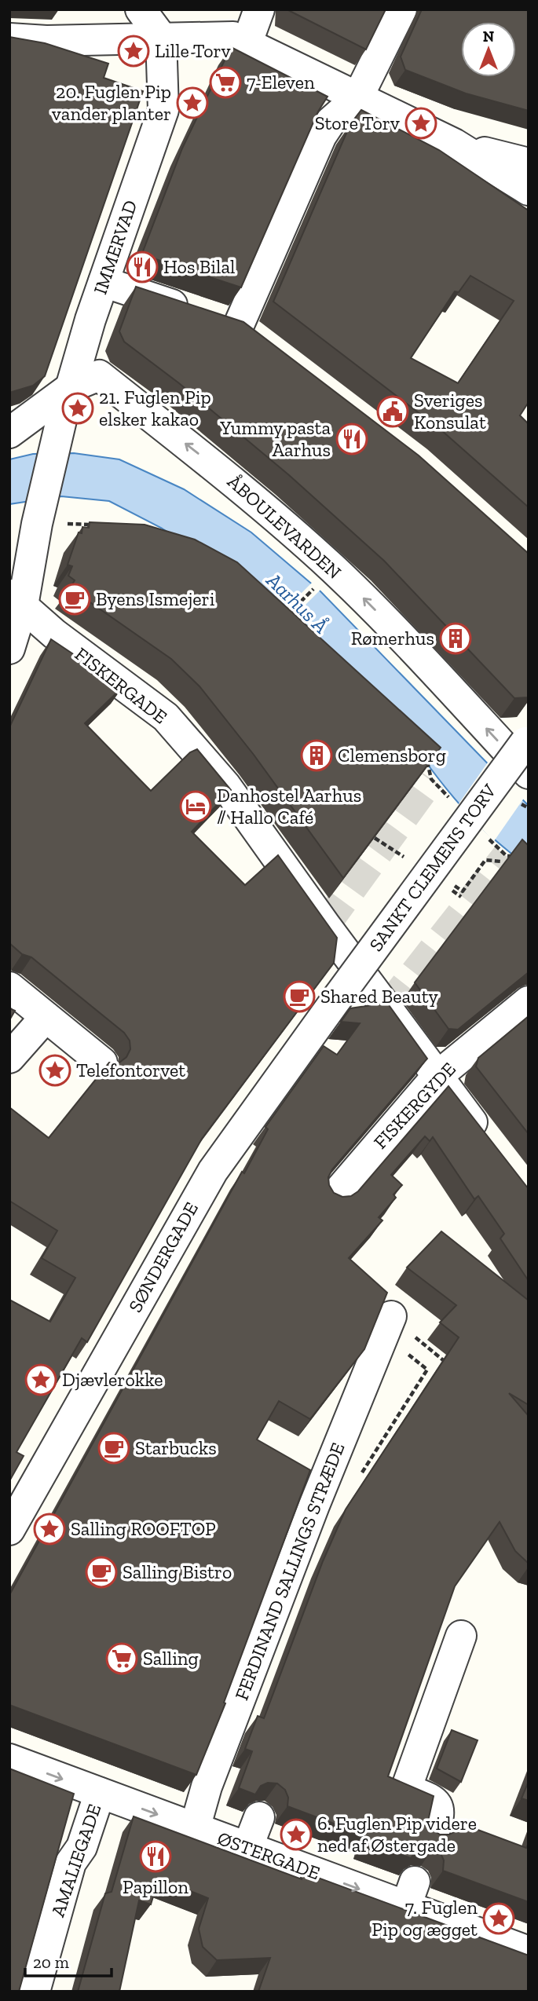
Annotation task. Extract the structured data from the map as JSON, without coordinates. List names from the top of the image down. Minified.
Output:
{"streets":{"street":["IMMERVAD","ÅBOULEVARDEN","FISKERGADE","SANKT CLEMENS TORV","FISKERGYDE","SØNDERGADE","FERDINAND SALLINGS STRÆDE","ØSTERGADE","AMALIEGADE"]},"crossings":[["IMMERVAD","ÅBOULEVARDEN"],["IMMERVAD","FISKERGADE"],["FISKERGADE","FISKERGYDE"],["SANKT CLEMENS TORV","SØNDERGADE"],["FERDINAND SALLINGS STRÆDE","ØSTERGADE"],["ØSTERGADE","AMALIEGADE"]],"one_way":["ÅBOULEVARDEN","ØSTERGADE"],"water":["Aarhus Å"],"places":{"place":["Lille Torv","20. Fuglen Pip vander planter","Store Torv","21. Fuglen Pip elsker kakao","Telefontorvet","Djævlerokke","Salling ROOFTOP","6. Fuglen Pip videre ned af Østergade","7. Fuglen Pip og ægget"],"supermarket":["7-Eleven","Salling"],"restaurant":["Hos Bilal","Yummy pasta Aarhus","Papillon"],"public building":["Sveriges Konsulat"],"cafe":["Byens Ismejeri","Shared Beauty","Starbucks","Salling Bistro"],"building":["Rømerhus","Clemensborg"],"hotel":["Danhostel Aarhus // Hallo Café"]},"scale_bar":"20 m","north":"top"}
